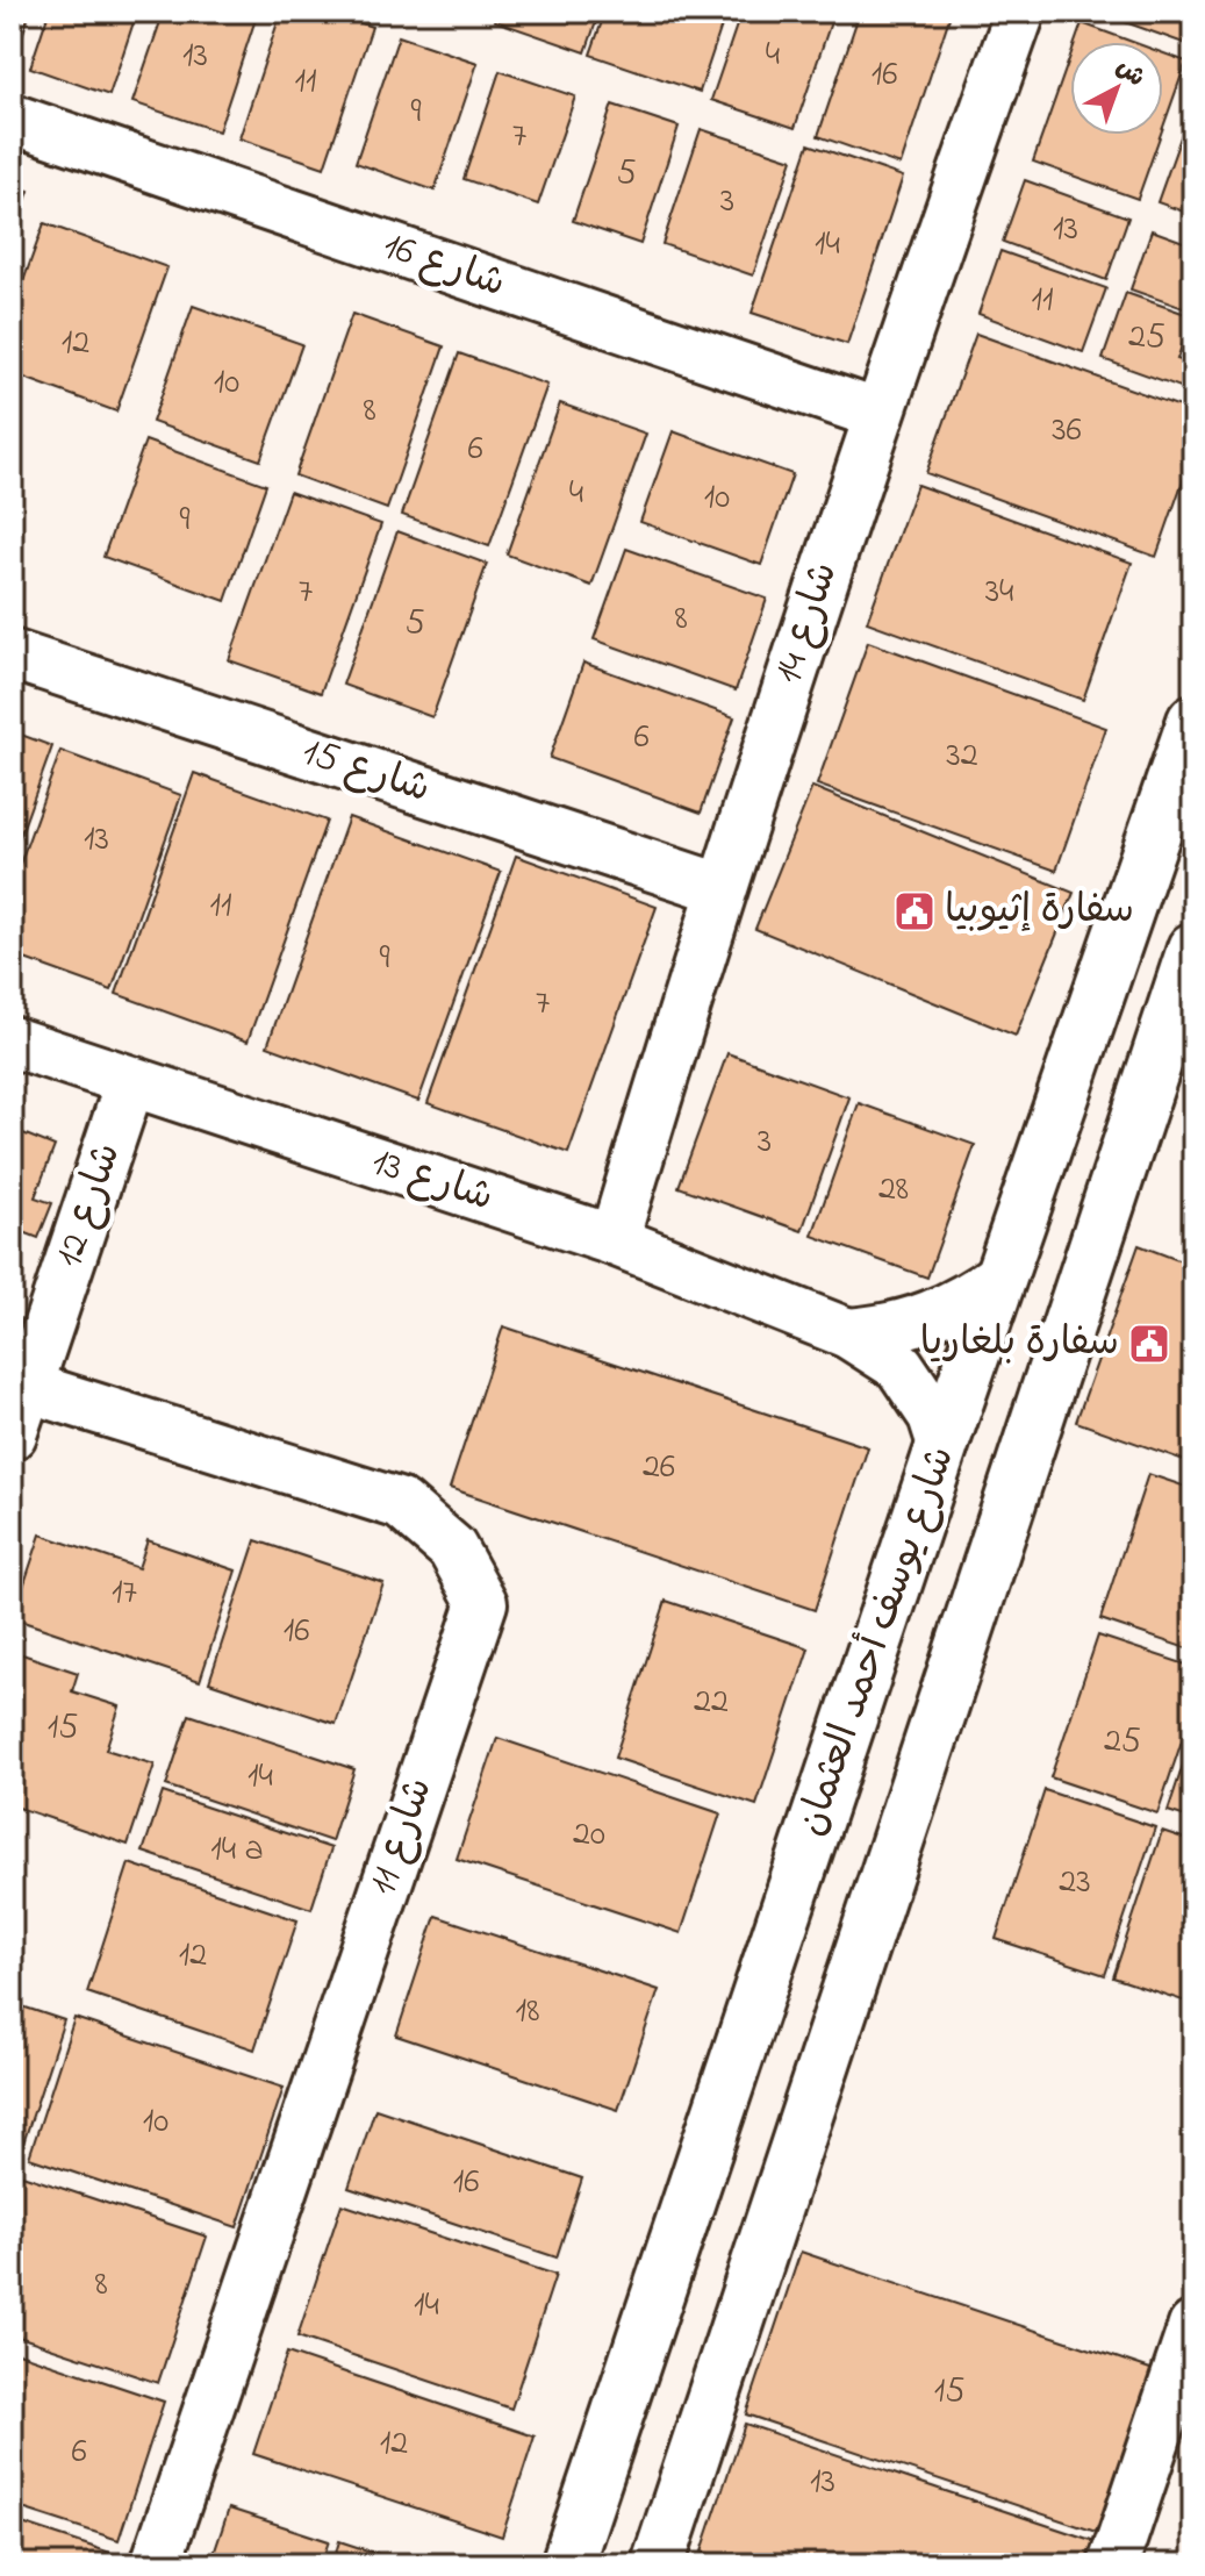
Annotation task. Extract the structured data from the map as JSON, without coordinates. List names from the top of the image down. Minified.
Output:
{"streets":{"street":["شارع 16","شارع 14","شارع 15","شارع 13","شارع 12","شارع يوسف أحمد العثمان","شارع 11"]},"crossings":[["شارع 16","شارع 14"],["شارع 14","شارع 15"],["شارع 14","شارع 13"],["شارع 13","شارع 12"],["شارع 13","شارع يوسف أحمد العثمان"],["شارع 12","شارع 11"]],"places":{"public building":["سفارة إثيوبيا","سفارة بلغاريا"]},"house_numbers":["4","13","16","11","9","7","5","3","13","14","11","25","12","10","8","36","6","4","10","9","7","34","8","5","6","32","13","11","9","7","3","28","26","17","16","22","15","25","14","20","14 a","23","12","18","10","16","8","14","15","12","6","13"],"north":"top right"}
